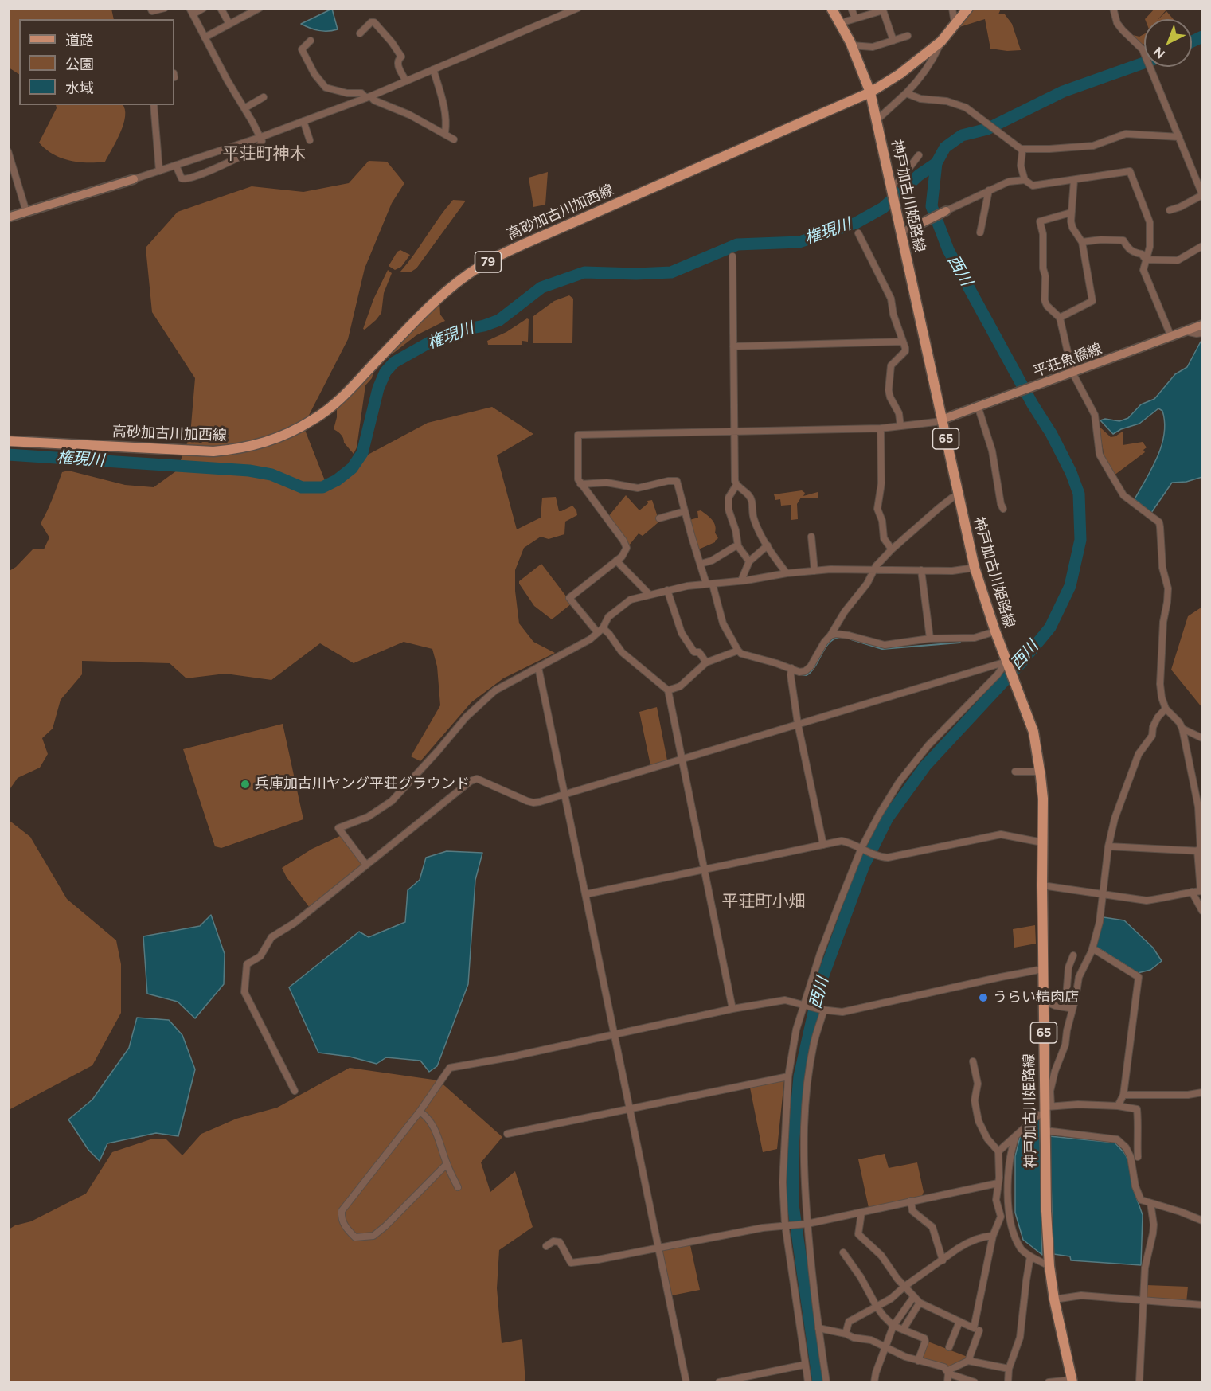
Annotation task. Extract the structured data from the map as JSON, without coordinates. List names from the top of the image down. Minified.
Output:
{"streets":{"main road":["神戸加古川姫路線","高砂加古川加西線","79","平荘魚橋線","65"]},"crossings":[["神戸加古川姫路線","高砂加古川加西線"],["神戸加古川姫路線","平荘魚橋線"]],"districts":["平荘町神木","平荘町小畑"],"water":["権現川","西川"],"places":["兵庫加古川ヤング平荘グラウンド","うらい精肉店"],"legend":["道路","公園","水域"],"north":"bottom left"}
